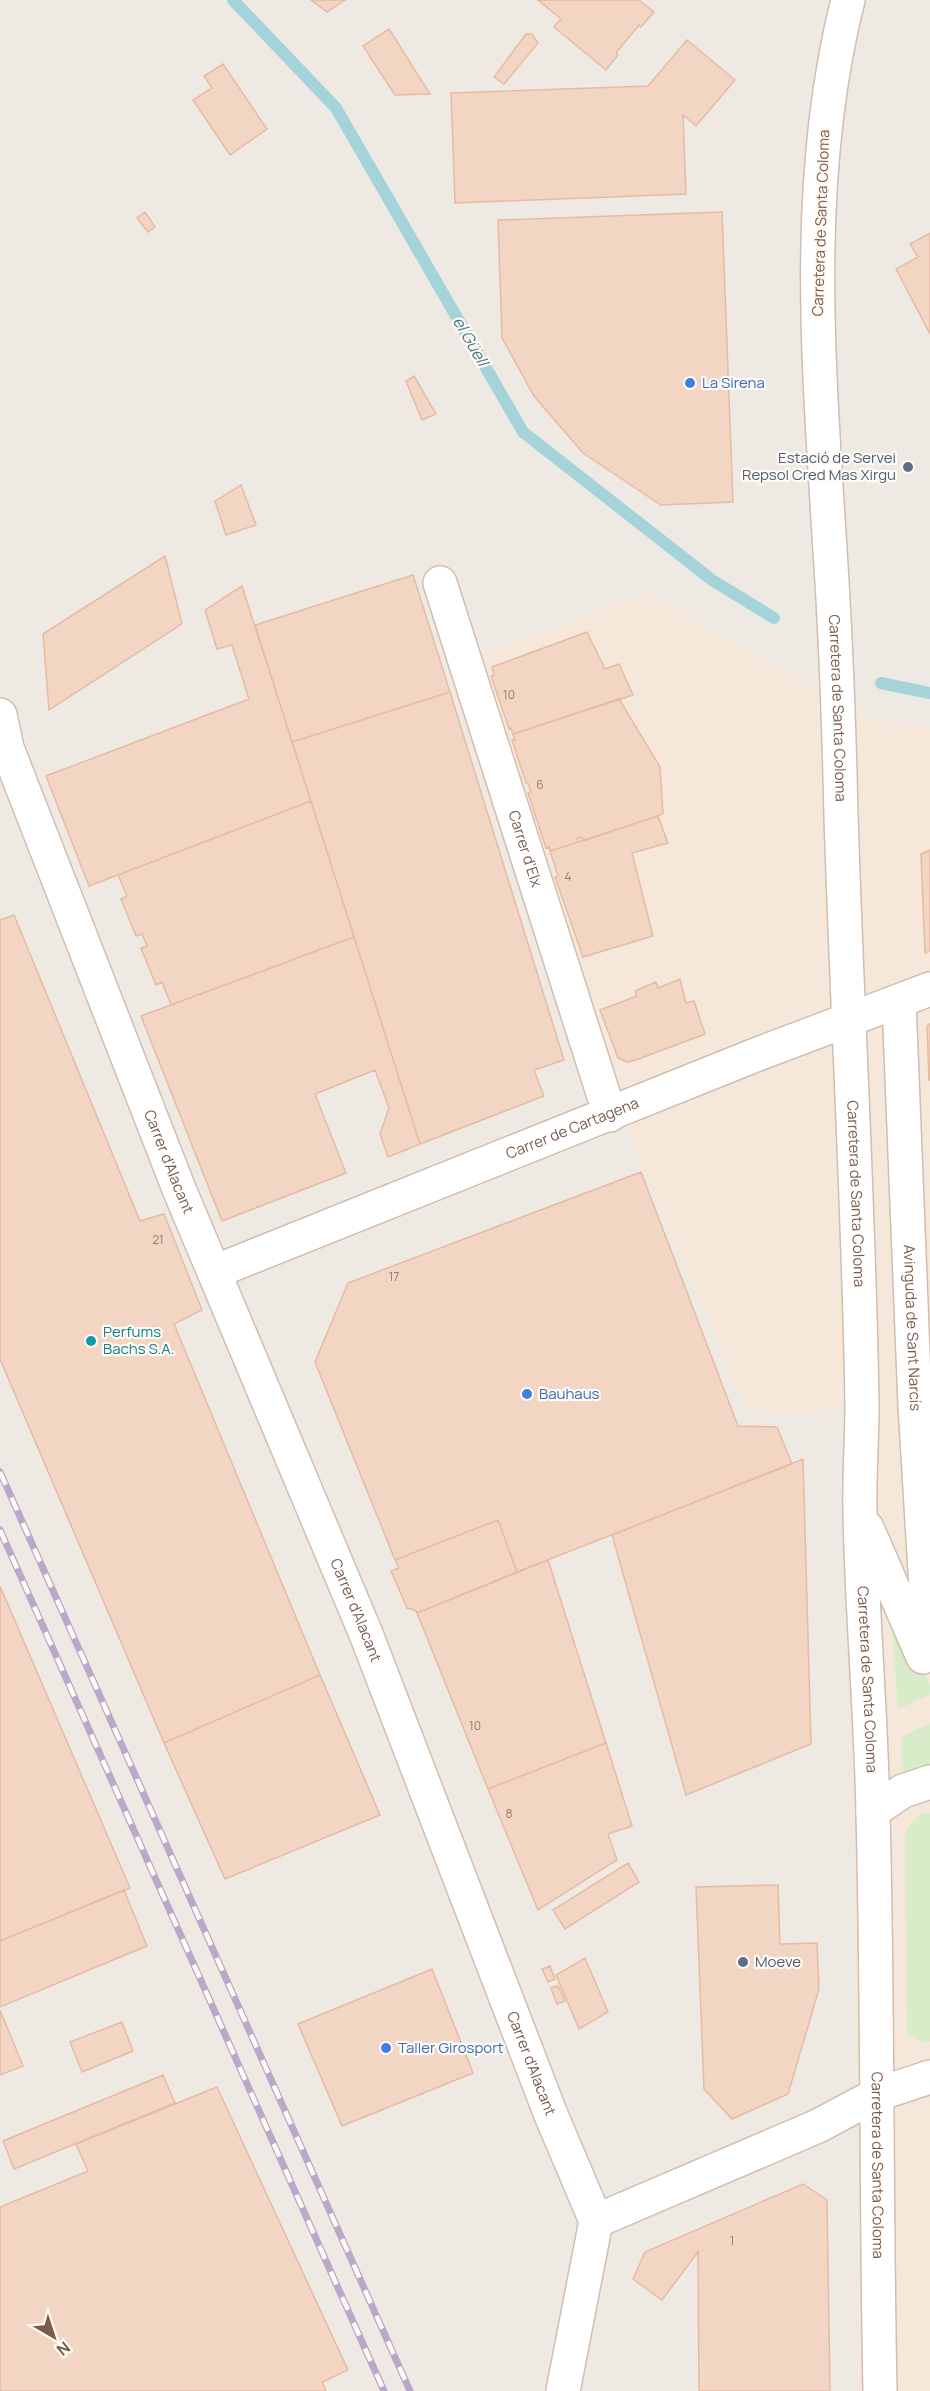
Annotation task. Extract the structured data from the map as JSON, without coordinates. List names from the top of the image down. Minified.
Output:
{"streets":{"street":["Carretera de Santa Coloma","Carrer d'Elx","Carrer de Cartagena","Carrer d'Alacant","Avinguda de Sant Narcís"]},"crossings":[["Carretera de Santa Coloma","Carrer de Cartagena"],["Carrer d'Elx","Carrer de Cartagena"],["Carrer de Cartagena","Carrer d'Alacant"],["Carrer de Cartagena","Avinguda de Sant Narcís"]],"water":["el Güell"],"places":["La Sirena","Estació de Servei Repsol Cred Mas Xirgu","Perfums Bachs S.A.","Bauhaus","Moeve","Taller Girosport"],"house_numbers":["10","6","4","21","17","10","8","1"],"north":"bottom right"}
